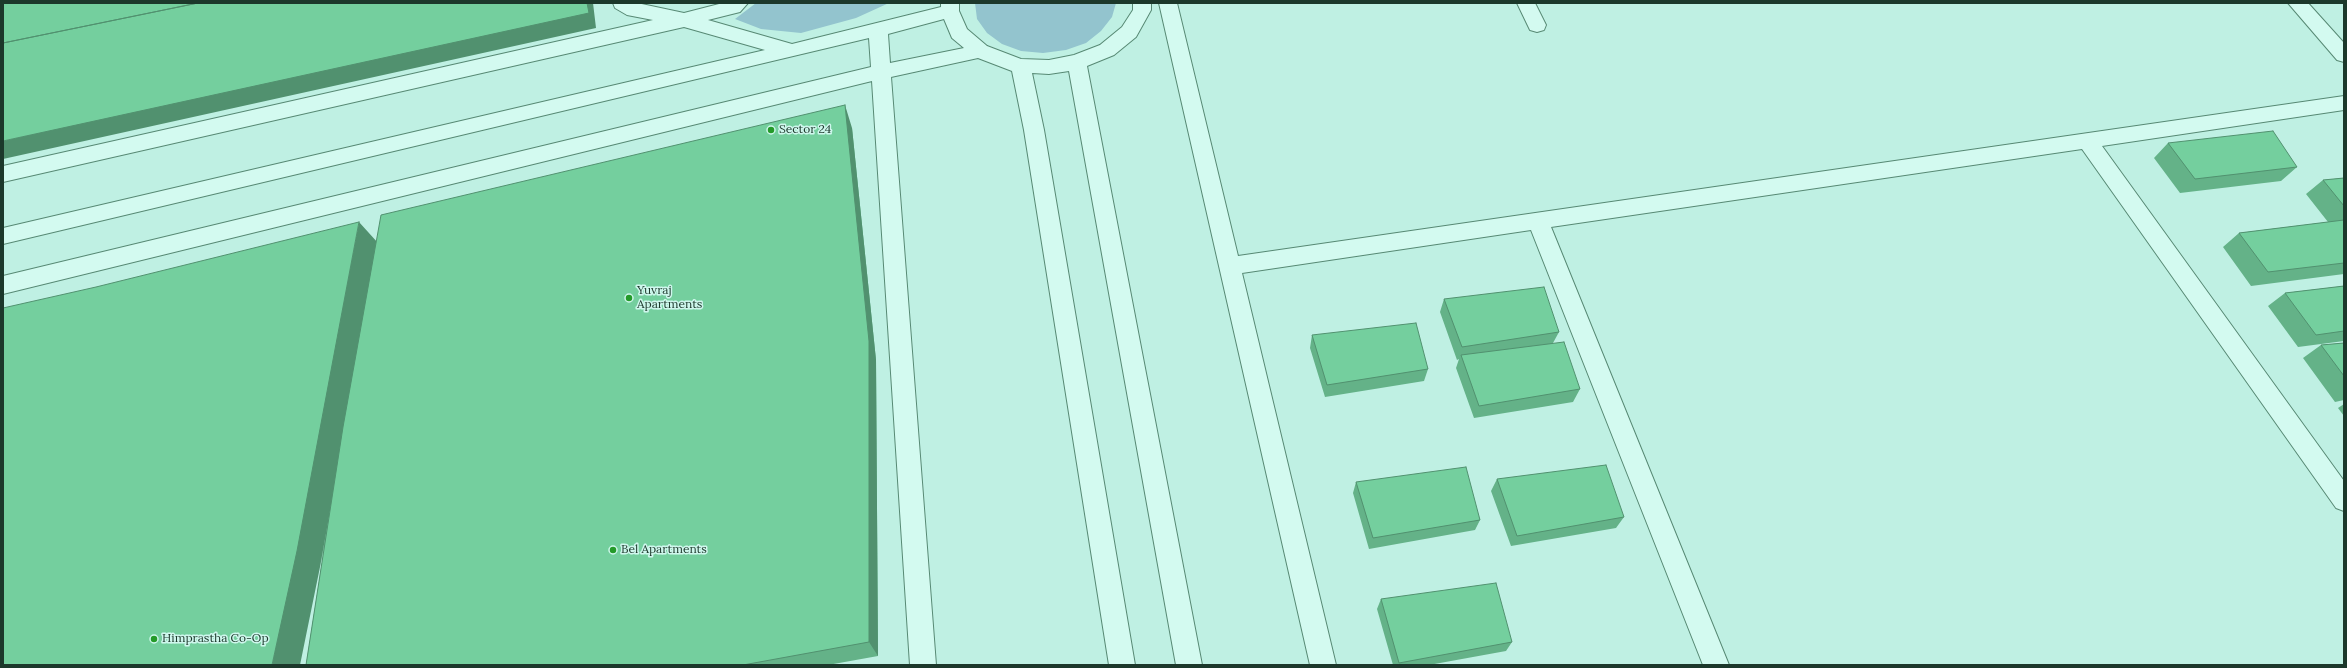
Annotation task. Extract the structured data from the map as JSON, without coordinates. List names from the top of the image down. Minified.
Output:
{"places":["Sector 24","Yuvraj Apartments","Bel Apartments","Himprastha Co-Op"]}
